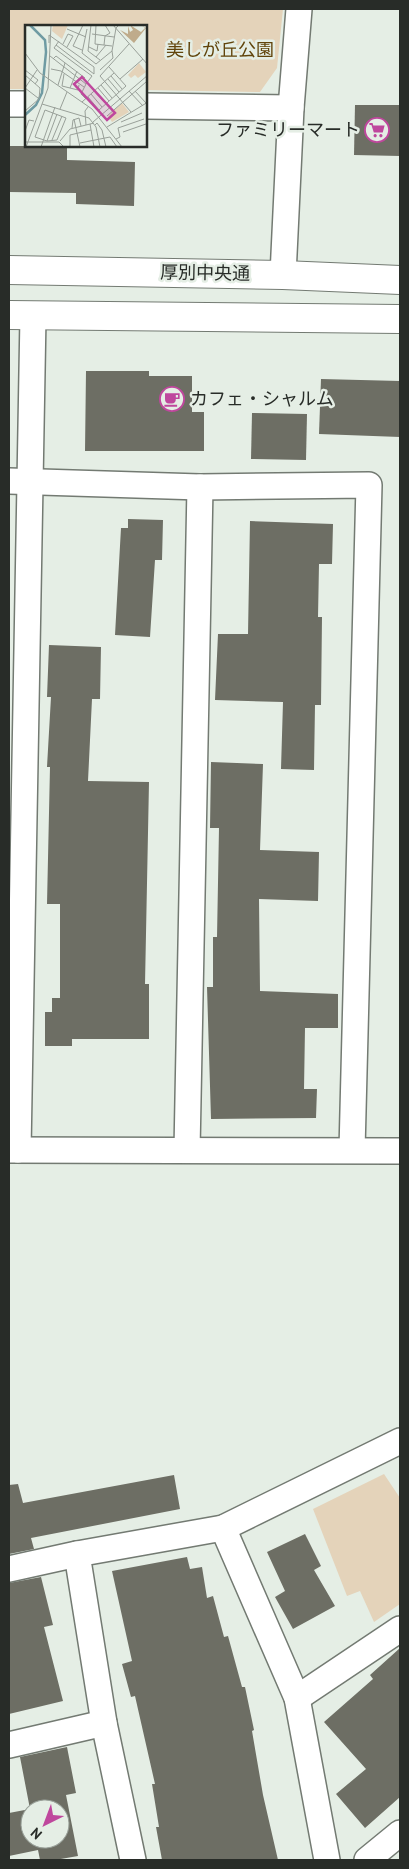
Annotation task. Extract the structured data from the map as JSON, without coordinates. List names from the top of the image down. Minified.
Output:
{"streets":{"street":["厚別中央通"]},"parks":["美しが丘公園"],"places":{"supermarket":["ファミリーマート"],"cafe":["カフェ・シャルム"]},"north":"bottom left"}
